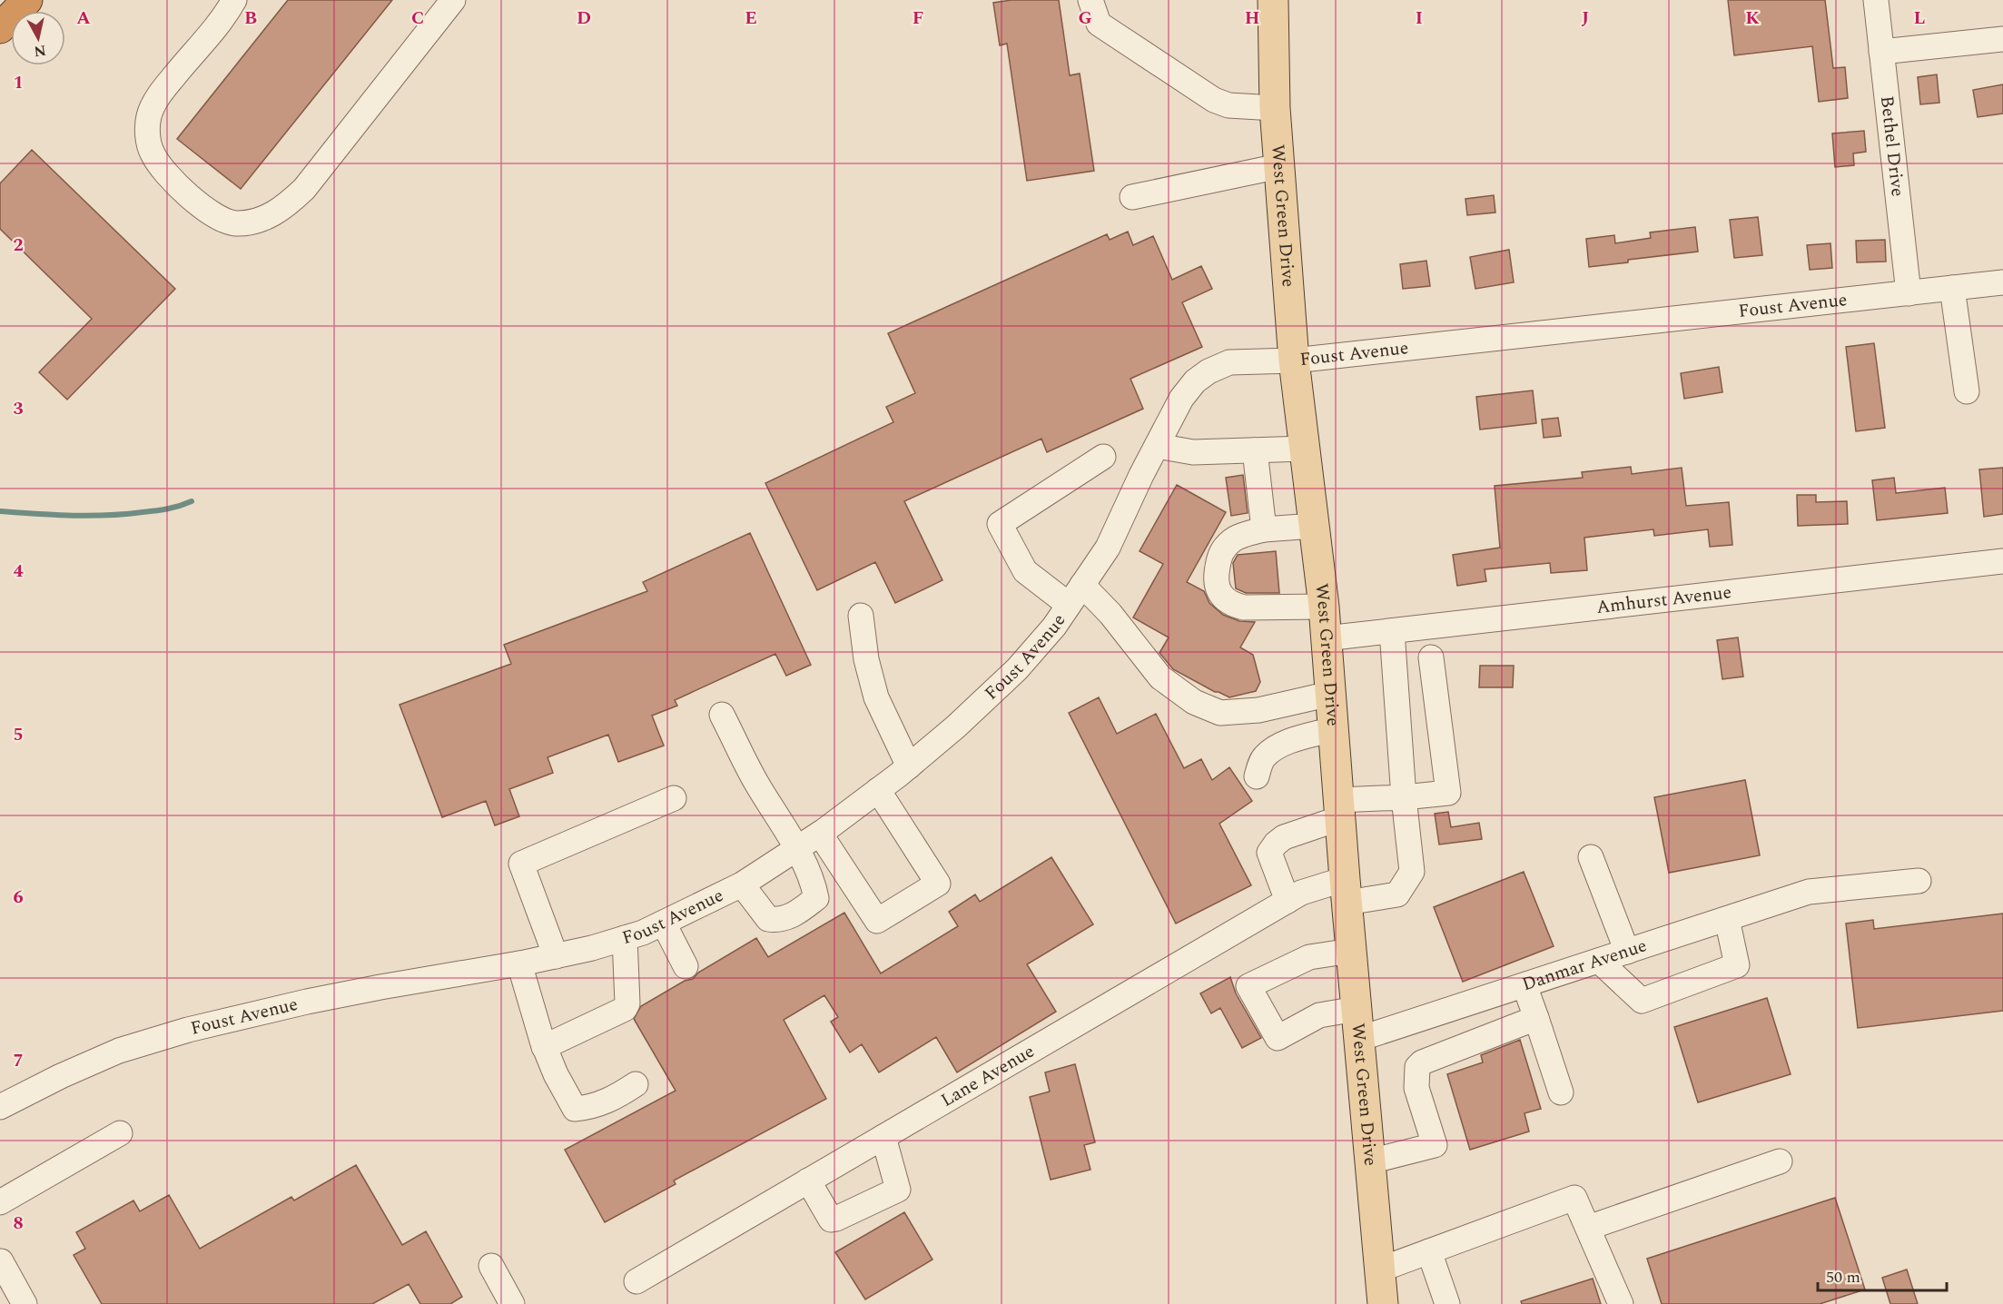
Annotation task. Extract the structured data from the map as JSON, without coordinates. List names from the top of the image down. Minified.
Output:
{"streets":{"main road":["West Green Drive"],"street":["Bethel Drive","Foust Avenue","Amhurst Avenue","Danmar Avenue","Lane Avenue"]},"crossings":[["Bethel Drive","Foust Avenue"],["West Green Drive","Foust Avenue"],["West Green Drive","Amhurst Avenue"],["West Green Drive","Danmar Avenue"],["West Green Drive","Lane Avenue"],["Amhurst Avenue","Lane Avenue"]],"scale_bar":"50 m","north":"bottom","grid":{"columns":["A","B","C","D","E","F","G","H","I","J","K","L"],"rows":["1","2","3","4","5","6","7","8"]}}
